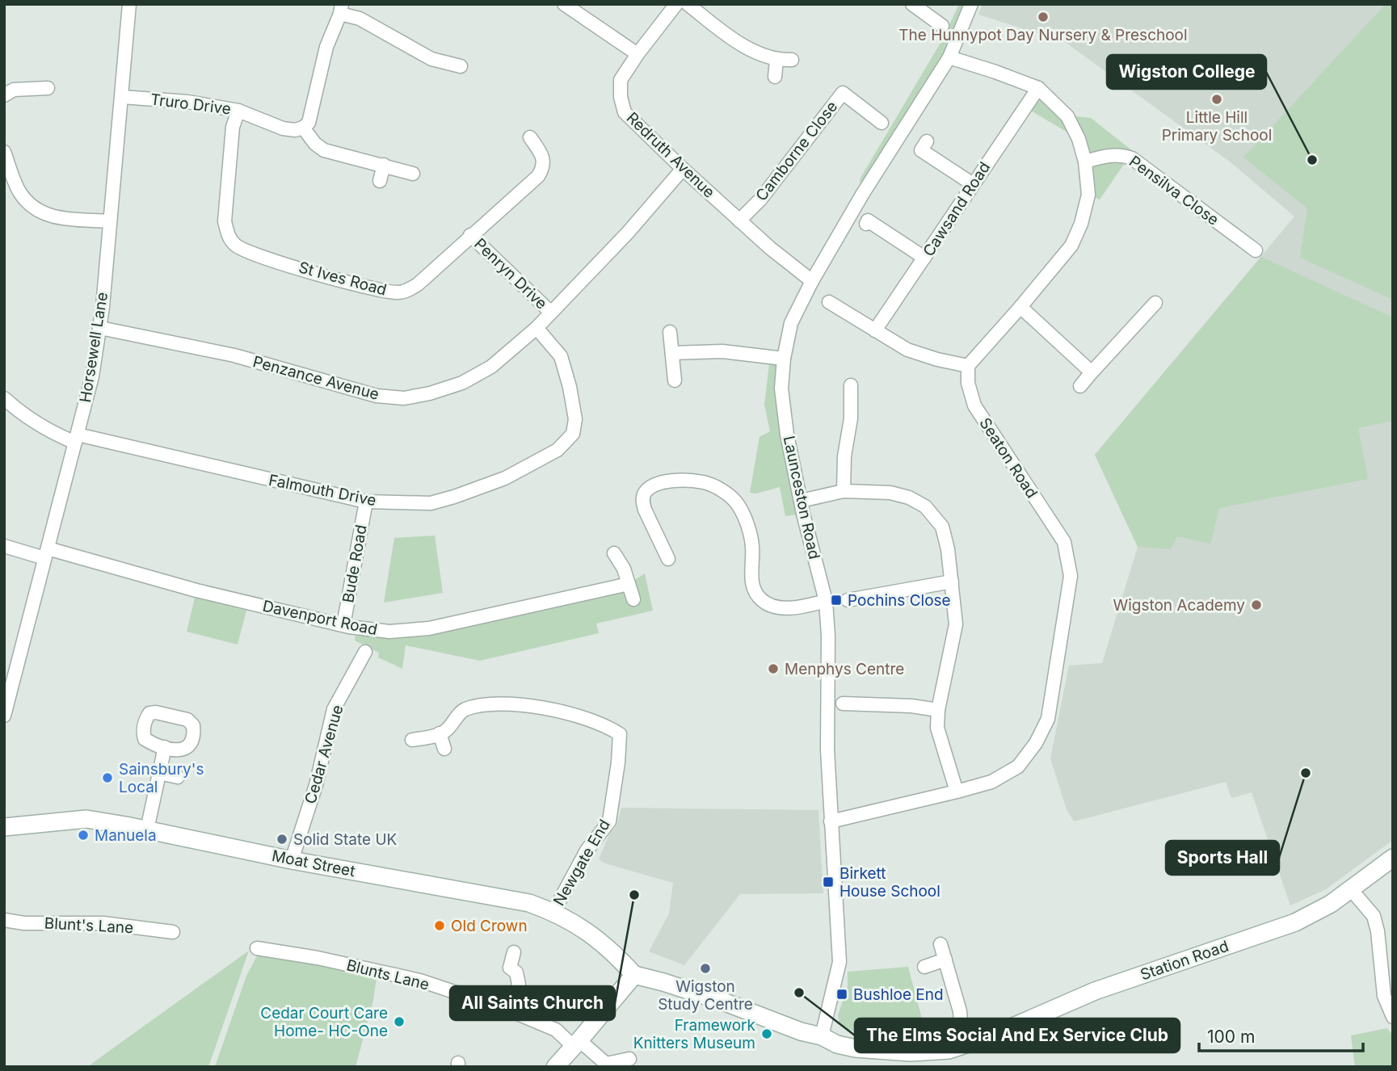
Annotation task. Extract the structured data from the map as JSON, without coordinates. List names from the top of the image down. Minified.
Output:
{"streets":{"main road":["Moat Street","Station Road"],"street":["Truro Drive","Camborne Close","Redruth Avenue","Pensilva Close","Cawsand Road","Penryn Drive","St Ives Road","Horsewell Lane","Penzance Avenue","Seaton Road","Falmouth Drive","Launceston Road","Bude Road","Davenport Road","Cedar Avenue","Newgate End","Blunt's Lane","Blunts Lane"]},"crossings":[["Truro Drive","St Ives Road"],["Truro Drive","Horsewell Lane"],["Camborne Close","Redruth Avenue"],["Redruth Avenue","Penzance Avenue"],["Redruth Avenue","Launceston Road"],["Penryn Drive","St Ives Road"],["Penryn Drive","Penzance Avenue"],["Horsewell Lane","Penzance Avenue"],["Horsewell Lane","Falmouth Drive"],["Horsewell Lane","Davenport Road"],["Penzance Avenue","Falmouth Drive"],["Seaton Road","Launceston Road"],["Falmouth Drive","Bude Road"],["Bude Road","Davenport Road"],["Cedar Avenue","Moat Street"],["Newgate End","Moat Street"]],"places":{"other":["The Hunnypot Day Nursery & Preschool","Little Hill Primary School","Wigston College","Wigston Academy","Menphys Centre","Sports Hall","Sainsbury's Local","Manuela","Solid State UK","All Saints Church","Old Crown","Wigston Study Centre","The Elms Social And Ex Service Club","Cedar Court Care Home- HC-One","Framework Knitters Museum"],"transit":["Pochins Close","Birkett House School","Bushloe End"]},"scale_bar":"100 m"}
